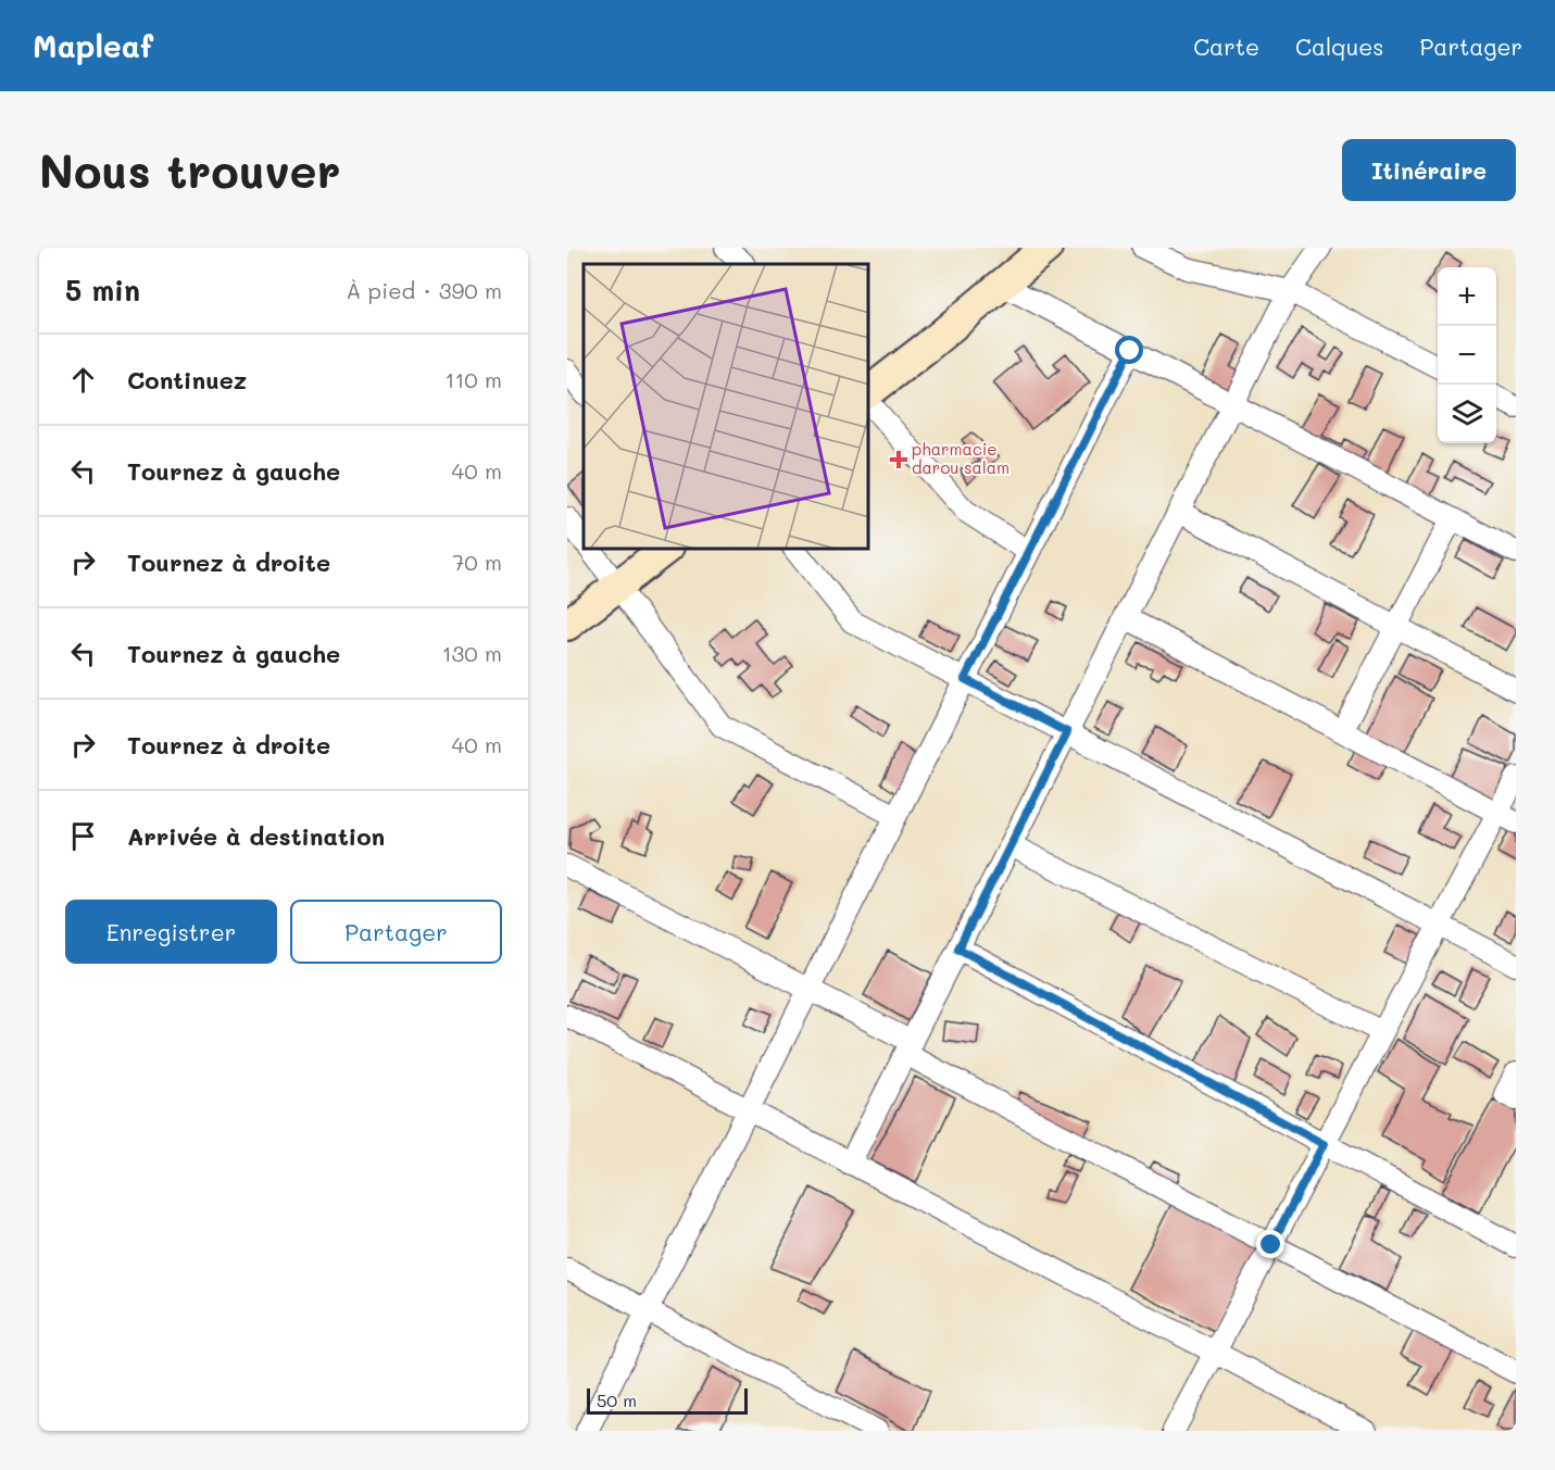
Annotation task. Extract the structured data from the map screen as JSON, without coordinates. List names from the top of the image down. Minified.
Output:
{"places":{"health":["pharmacie darou salam"]},"scale_bar":"50 m","page":{"header":"Mapleaf","nav":["Carte","Calques","Partager"],"buttons":["Itinéraire",["Enregistrer","Partager"]],"title":"Nous trouver","heading":["5 min","À pied · 390 m"],"map_buttons":["+","−"],"list":[["Continuez","110 m"],["Tournez à gauche","40 m"],["Tournez à droite","70 m"],["Tournez à gauche","130 m"],["Tournez à droite","40 m"],"Arrivée à destination"],"scale":"50 m"}}
